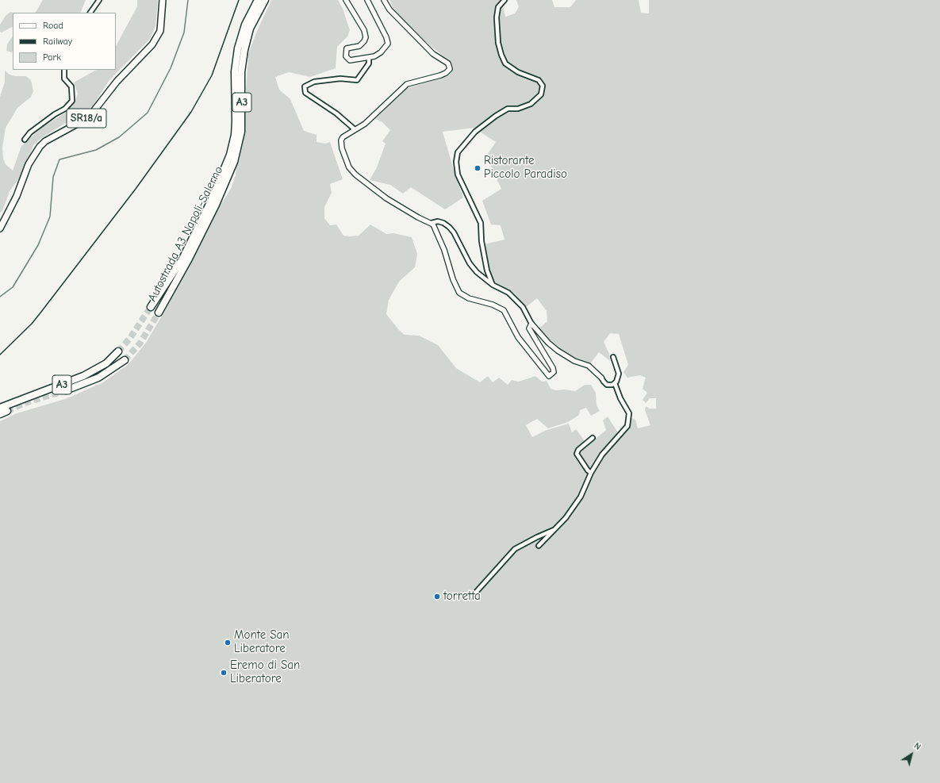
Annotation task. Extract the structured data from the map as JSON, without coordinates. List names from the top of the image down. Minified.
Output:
{"streets":{"highway":["A3","Autostrada A3 Napoli-Salerno"],"main road":["SR18/a"]},"places":["Ristorante Piccolo Paradiso","torretta","Monte San Liberatore","Eremo di San Liberatore"],"legend":["Road","Railway","Park"],"north":"top right"}
